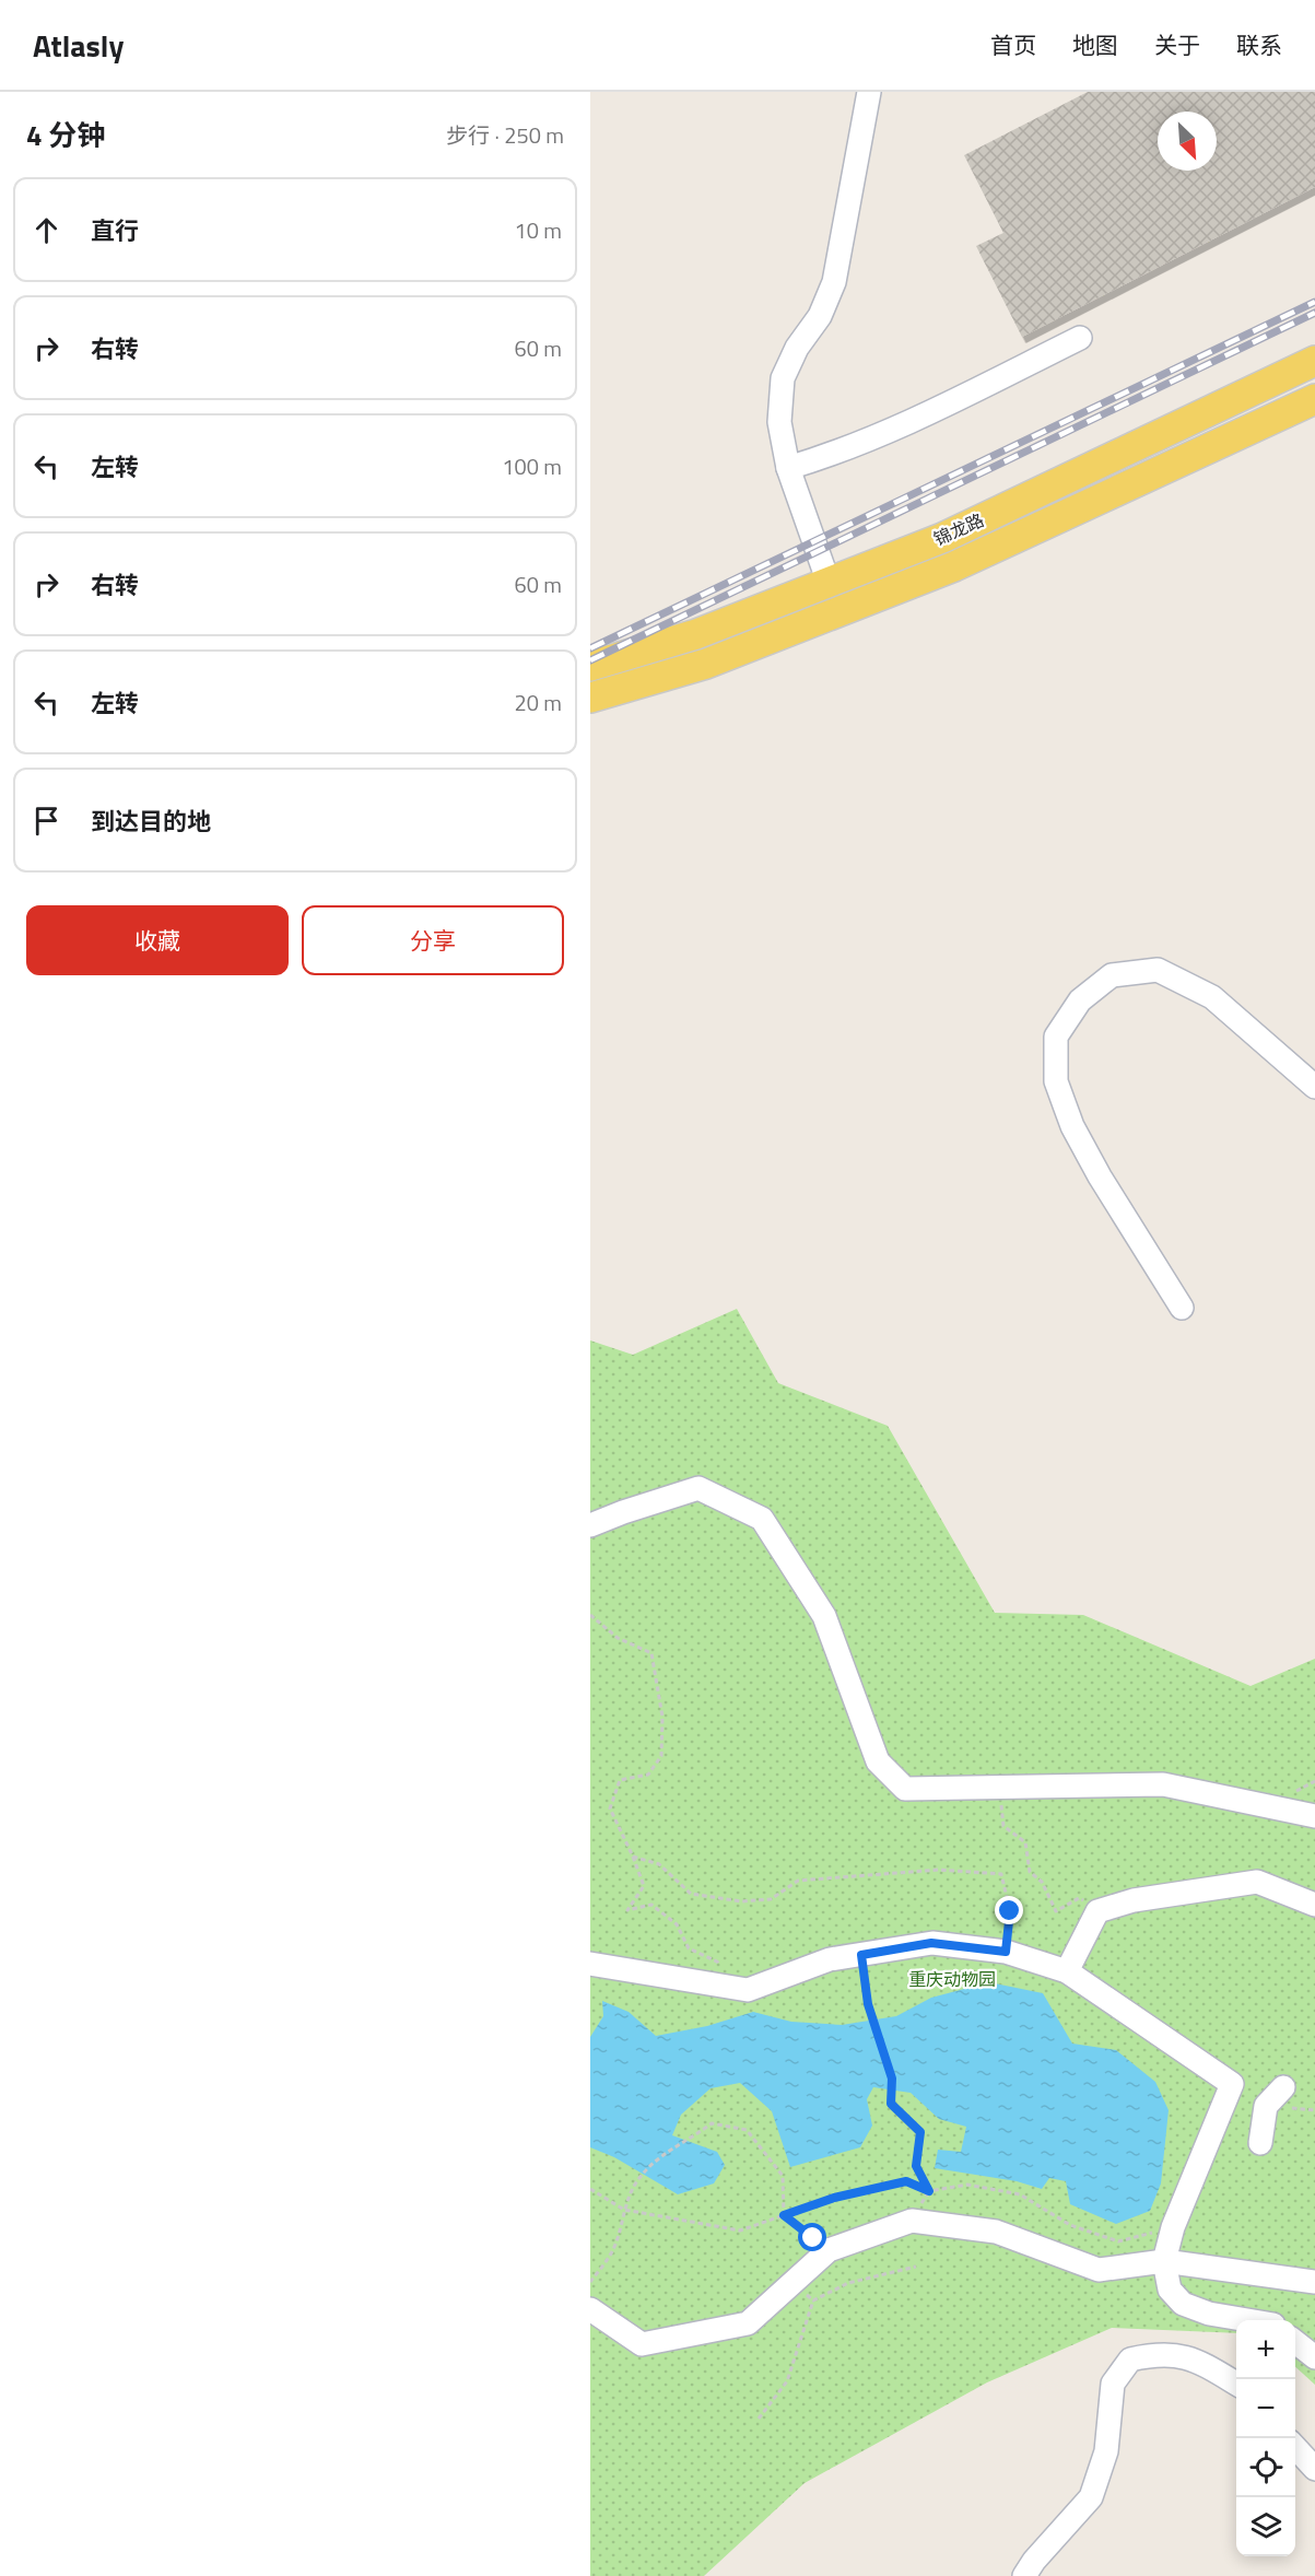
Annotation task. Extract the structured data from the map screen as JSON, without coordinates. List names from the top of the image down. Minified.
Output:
{"streets":{"main road":["锦龙路"]},"parks":["重庆动物园"],"north":"bottom right","page":{"header":"Atlasly","nav":["首页","地图","关于","联系"],"heading":["4 分钟","步行 · 250 m"],"list":[["直行","10 m"],["右转","60 m"],["左转","100 m"],["右转","60 m"],["左转","20 m"],"到达目的地"],"buttons":["收藏","分享"],"map_buttons":["+","−"]}}
